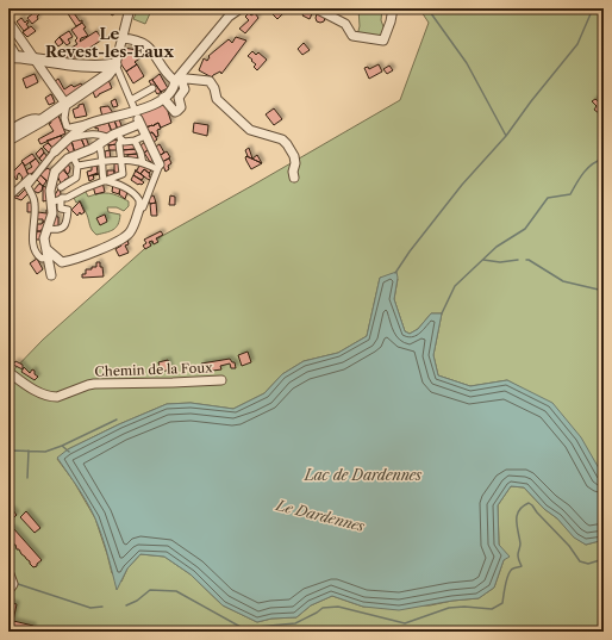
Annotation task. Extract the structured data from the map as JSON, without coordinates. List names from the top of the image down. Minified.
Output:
{"streets":{"street":["Chemin de la Foux"]},"districts":["Le Revest-les-Eaux"],"water":["Lac de Dardennes","Le Dardennes"]}
